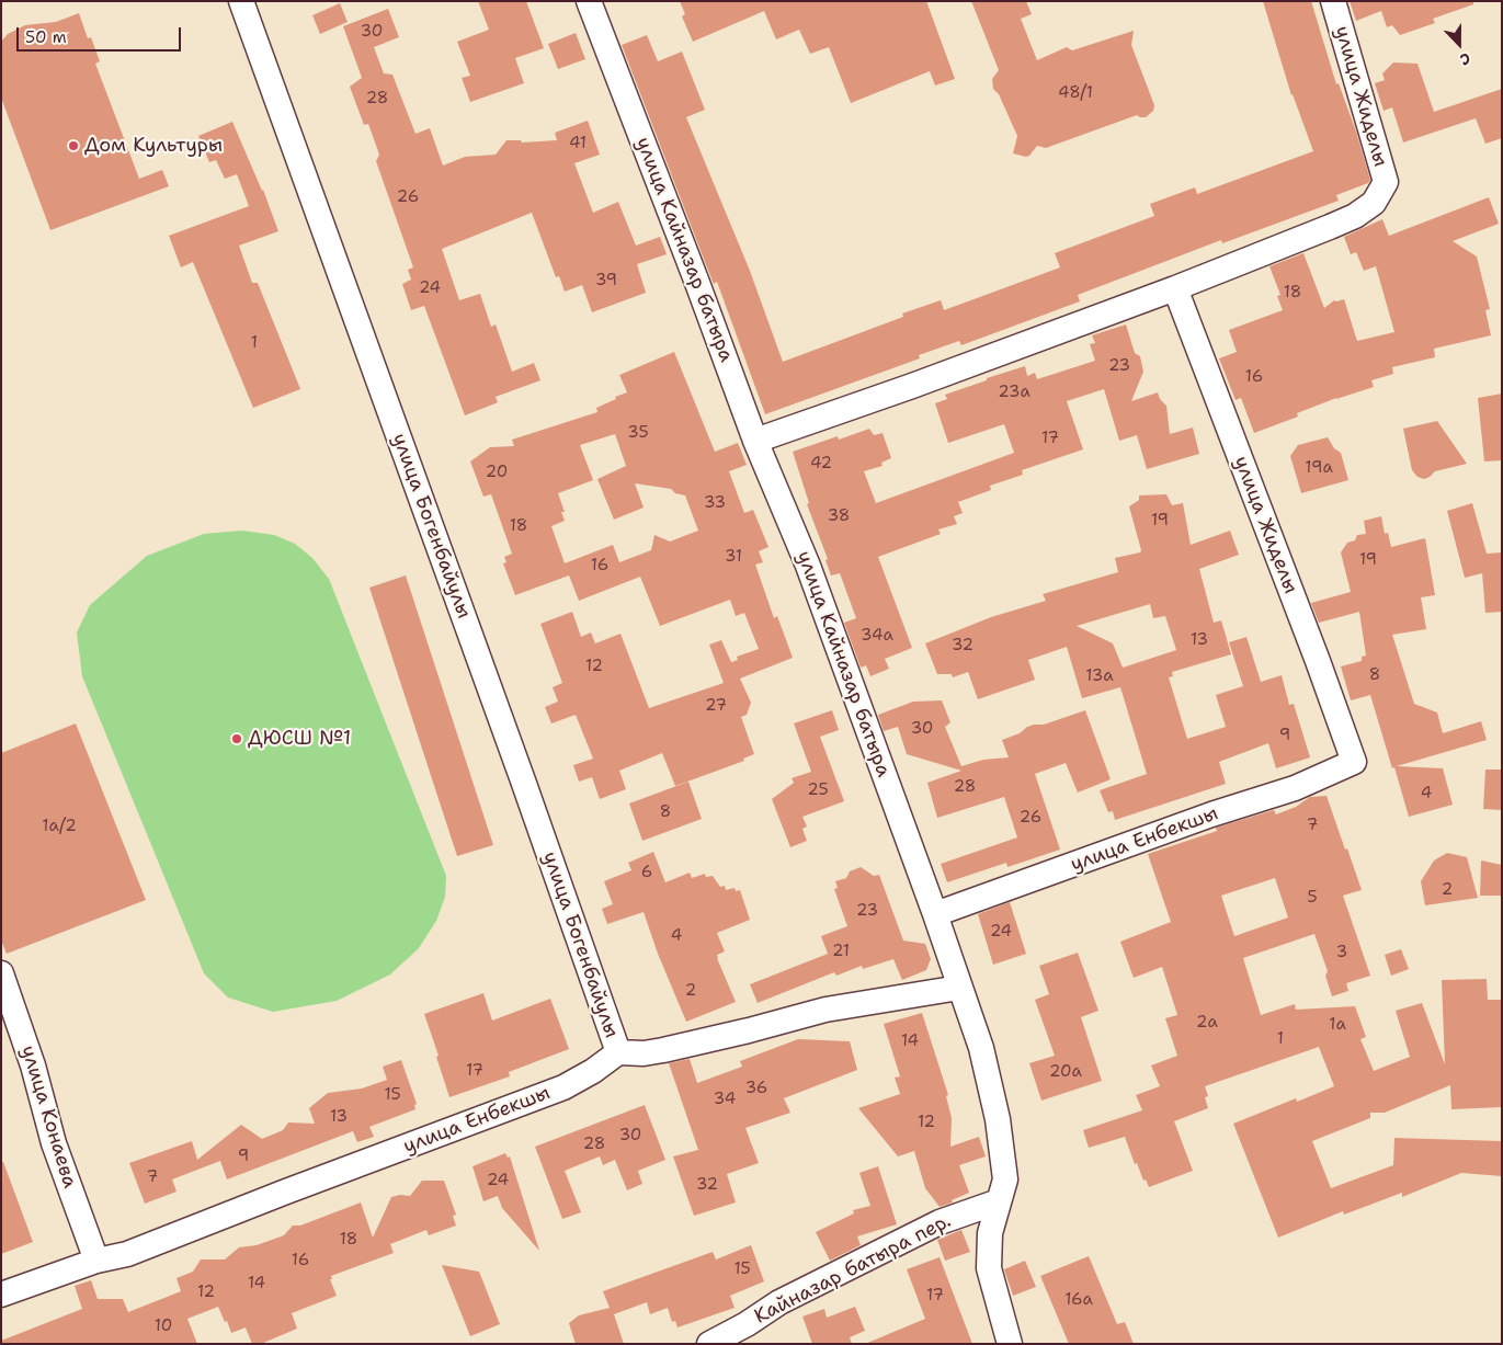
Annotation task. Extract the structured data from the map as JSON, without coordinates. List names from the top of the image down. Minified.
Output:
{"streets":{"street":["улица Жиделы","улица Кайназар батыра","улица Богенбайулы","улица Енбекшы","улица Конаева","Кайназар батыра пер."]},"crossings":[["улица Жиделы","улица Кайназар батыра"],["улица Жиделы","улица Енбекшы"],["улица Кайназар батыра","улица Енбекшы"],["улица Кайназар батыра","Кайназар батыра пер."],["улица Богенбайулы","улица Енбекшы"],["улица Енбекшы","улица Конаева"]],"places":["Дом Культуры","ДЮСШ №1"],"house_numbers":["30","48/1","28","41","26","39","24","18","1","23","16","23а","35","17","42","19а","20","33","38","19","18","31","19","16","34а","13","32","12","8","13а","27","30","9","28","25","4","8","26","7","1а/2","6","2","5","23","24","4","21","3","2","2а","1а","1","14","17","20а","36","15","34","13","12","30","28","9","7","24","32","18","16","15","14","12","17","16а","10"],"scale_bar":"50 m","north":"bottom"}
